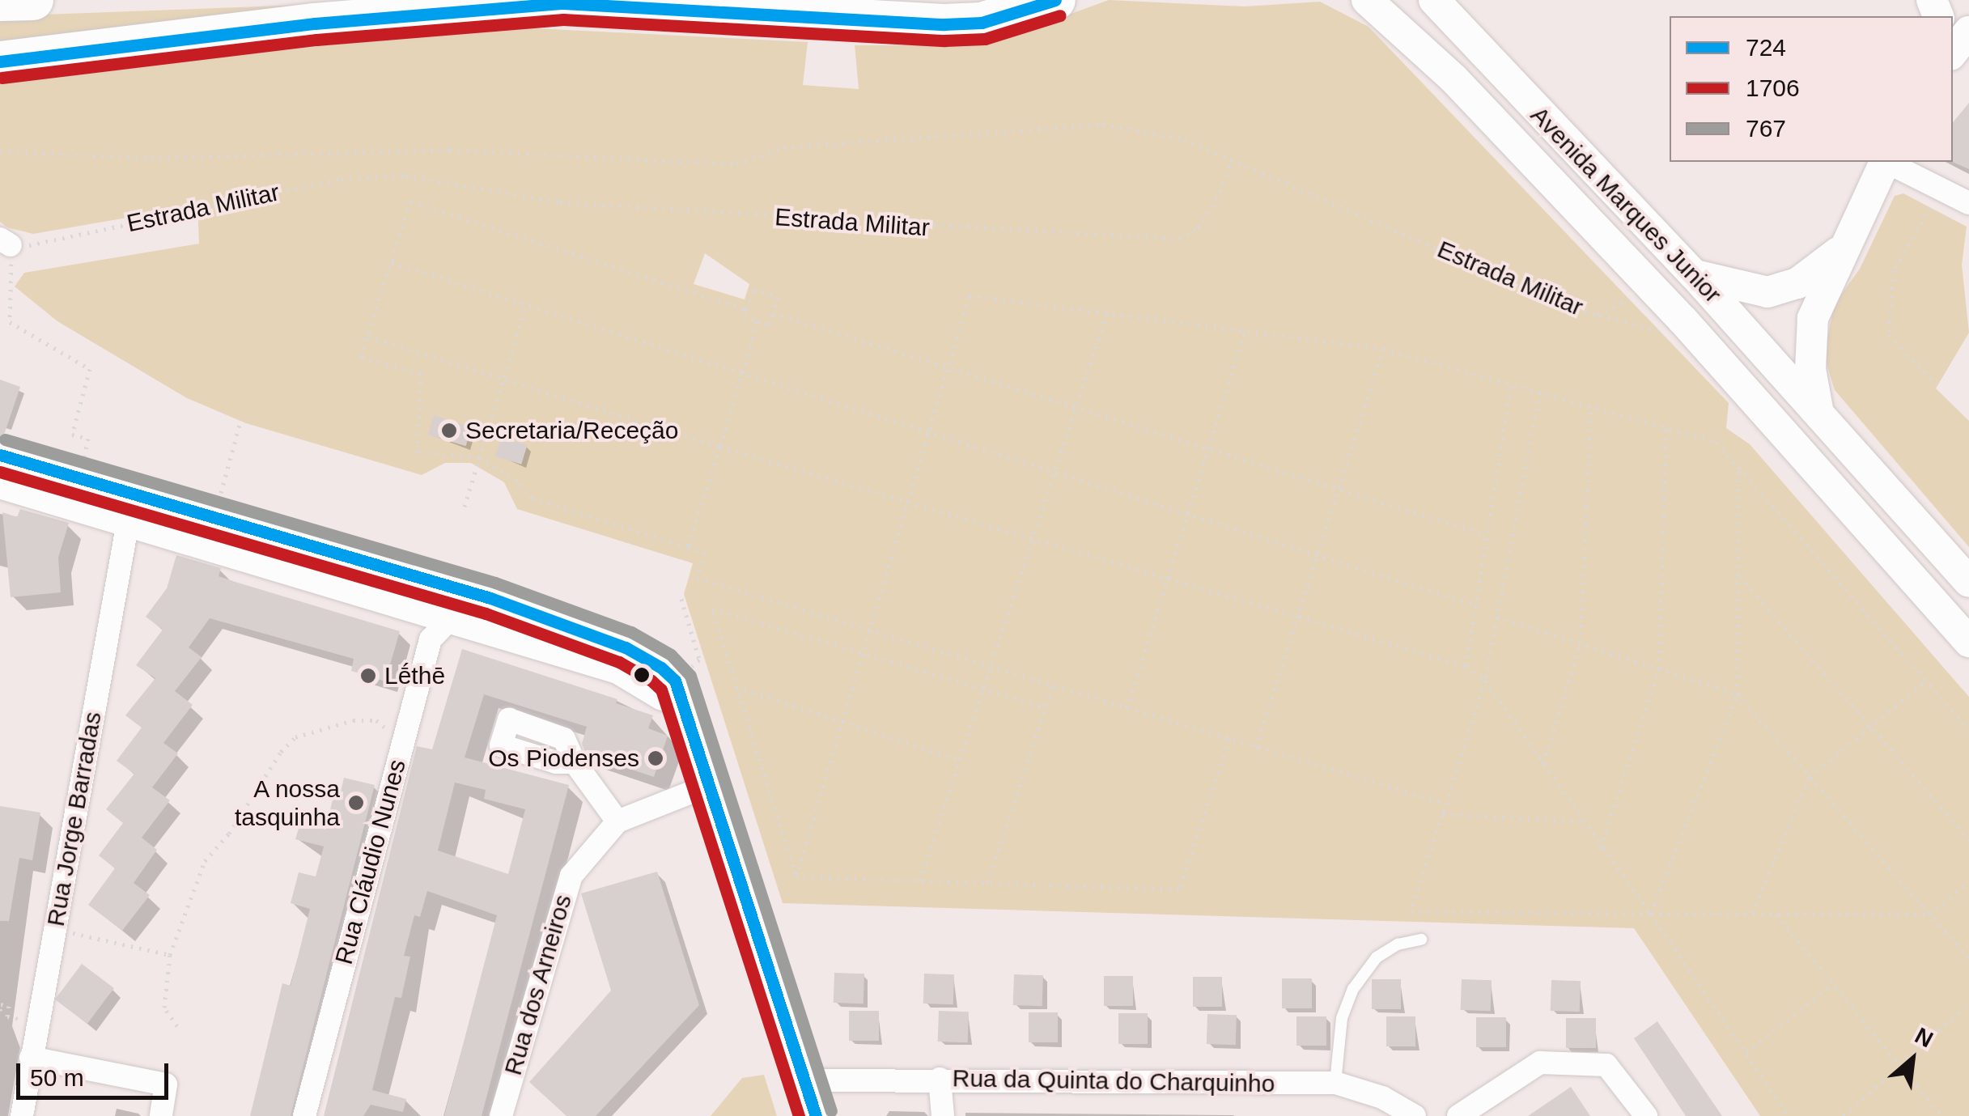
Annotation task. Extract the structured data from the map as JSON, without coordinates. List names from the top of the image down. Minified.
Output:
{"streets":{"main road":["Avenida Marques Junior"],"street":["Rua Jorge Barradas","Rua Cláudio Nunes","Rua dos Arneiros","Rua da Quinta do Charquinho"],"path":["Estrada Militar"]},"places":["Secretaria/Receção","Lḗthē","Os Piodenses","A nossa tasquinha"],"lines":["transit line 724","transit line 1706","transit line 767"],"legend":["724","1706","767"],"scale_bar":"50 m","north":"top right"}
